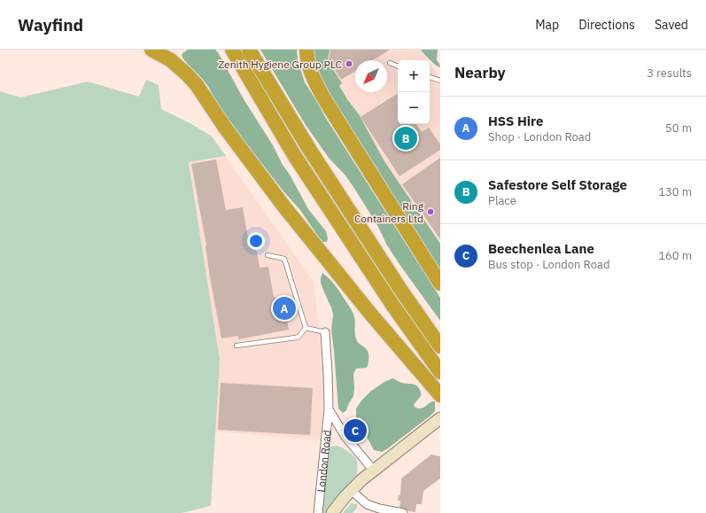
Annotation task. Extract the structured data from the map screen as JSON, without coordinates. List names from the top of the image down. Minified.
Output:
{"streets":{"street":["London Road"]},"places":["Zenith Hygiene Group PLC","Ring Containers Ltd"],"north":"bottom left","page":{"header":"Wayfind","nav":["Map","Directions","Saved"],"heading":["Nearby","3 results"],"map_buttons":["+","−"],"list":[{"mark":"A","name":"HSS Hire","note":"Shop · London Road","value":"50 m"},{"mark":"B","name":"Safestore Self Storage","note":"Place","value":"130 m"},{"mark":"C","name":"Beechenlea Lane","note":"Bus stop · London Road","value":"160 m"}],"pins":["B","A","C"]}}
